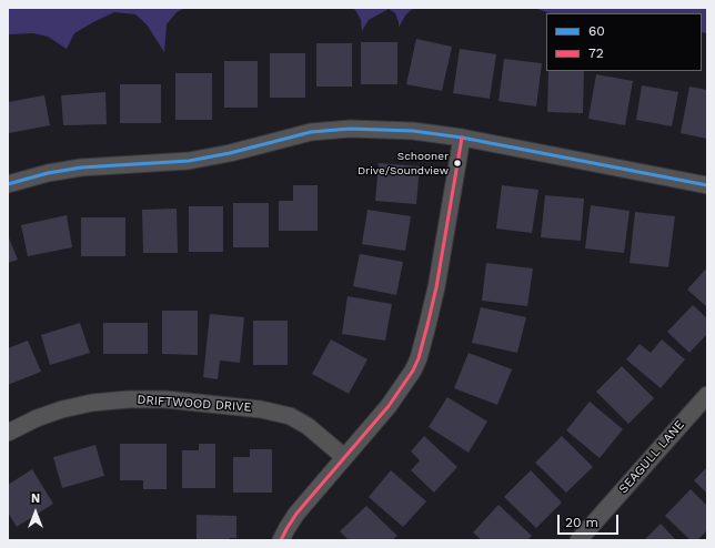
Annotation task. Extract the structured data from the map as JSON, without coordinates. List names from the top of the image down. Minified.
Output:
{"streets":{"street":["DRIFTWOOD DRIVE","SEAGULL LANE"]},"places":["Schooner Drive/Soundview"],"lines":["transit line 60","transit line 72"],"legend":["60","72"],"scale_bar":"20 m","north":"top"}
